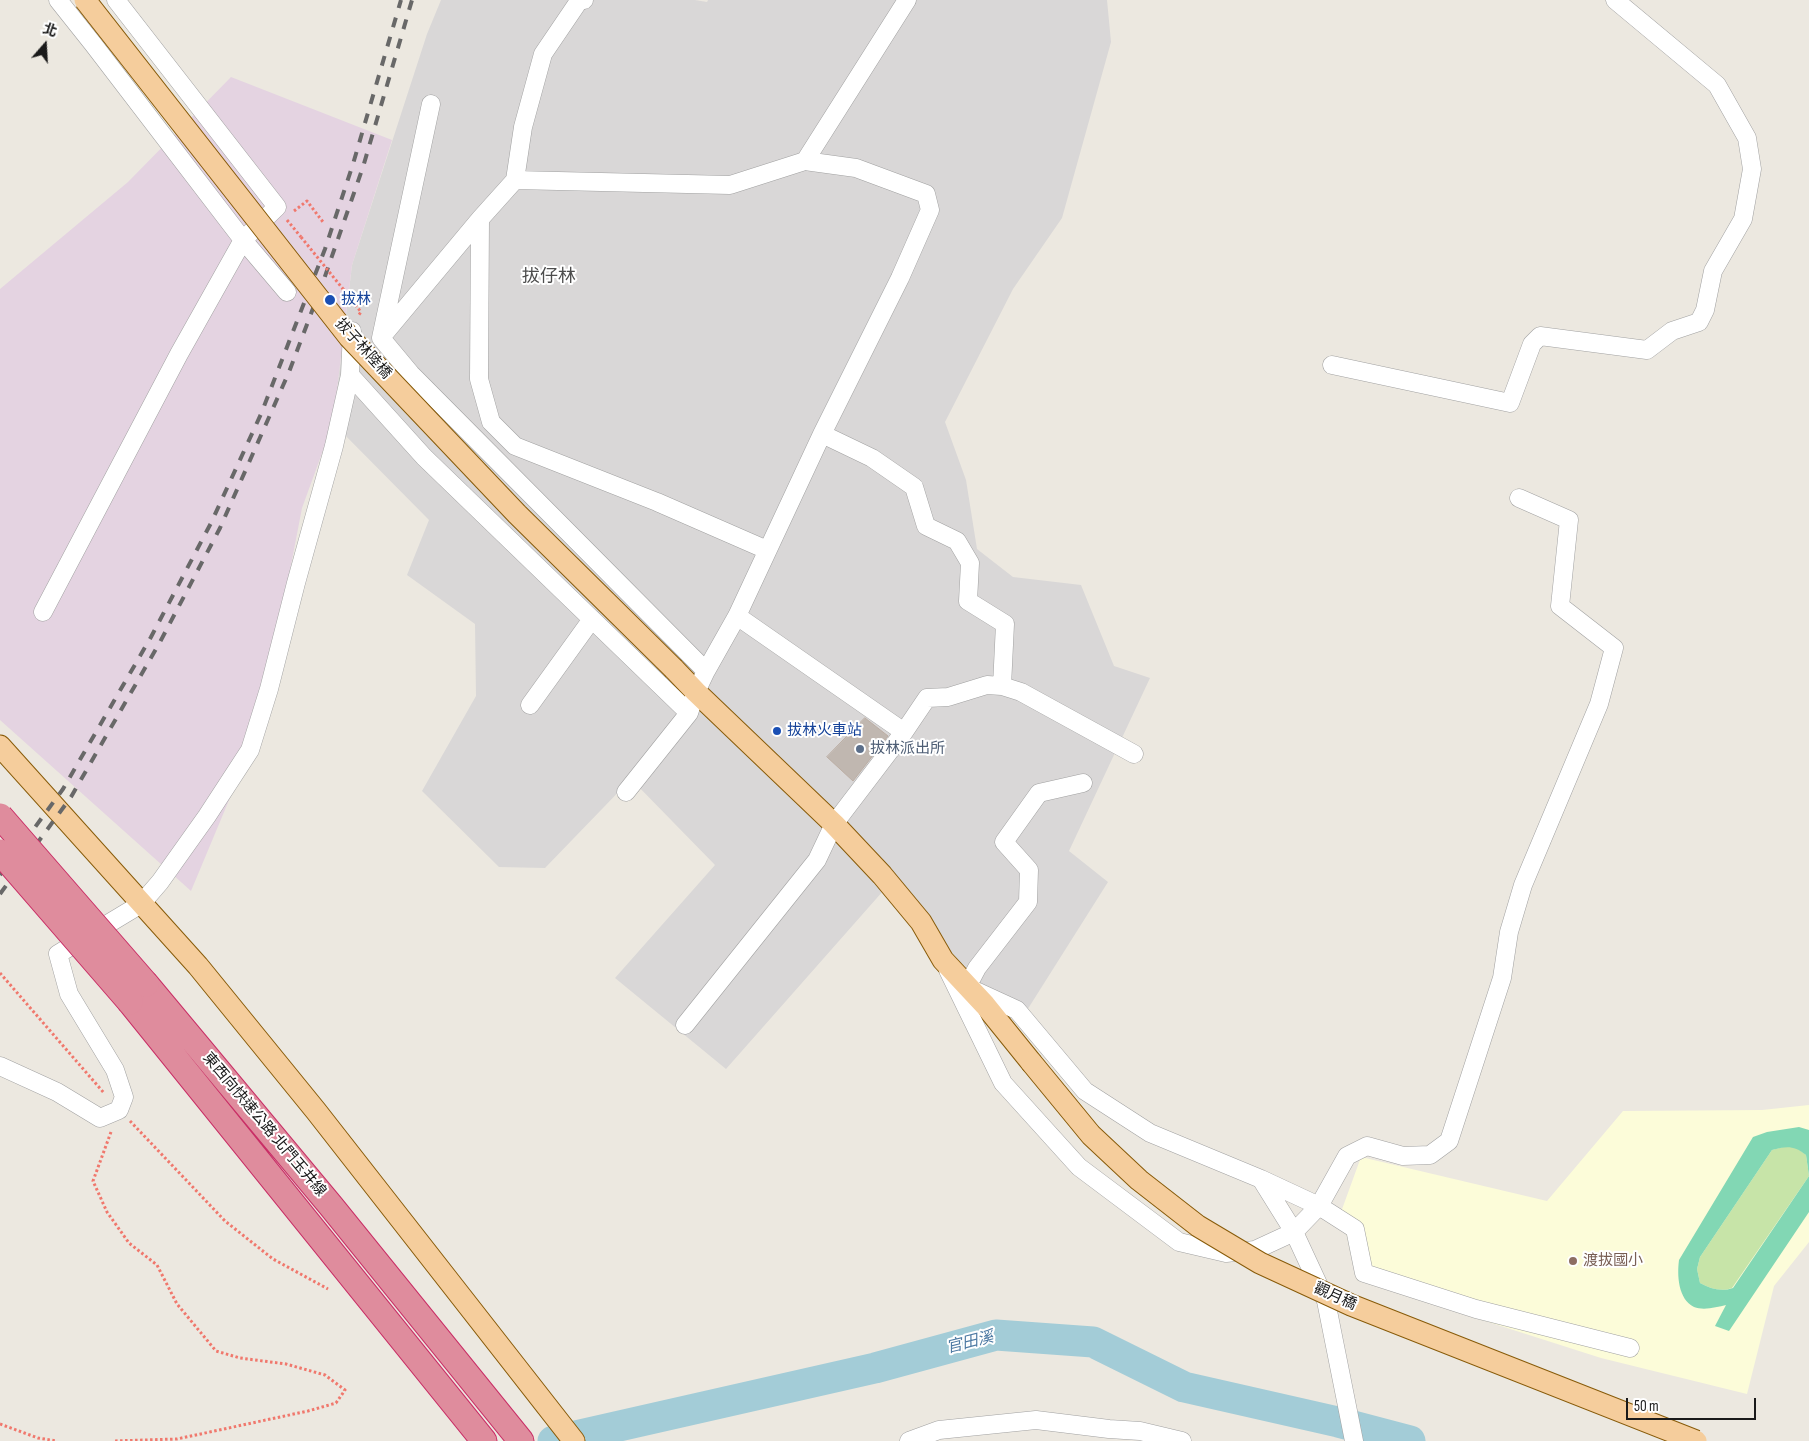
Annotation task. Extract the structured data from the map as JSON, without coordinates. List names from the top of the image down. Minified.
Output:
{"streets":{"highway":["東西向快速公路 北門玉井線"],"main road":["拔子林陸橋","觀月穚"]},"crossings":[["拔子林陸橋","觀月穚"]],"districts":["拔仔林"],"water":["官田溪"],"places":["拔林","拔林火車站","拔林派出所","渡拔國小"],"scale_bar":"50 m","north":"top"}
